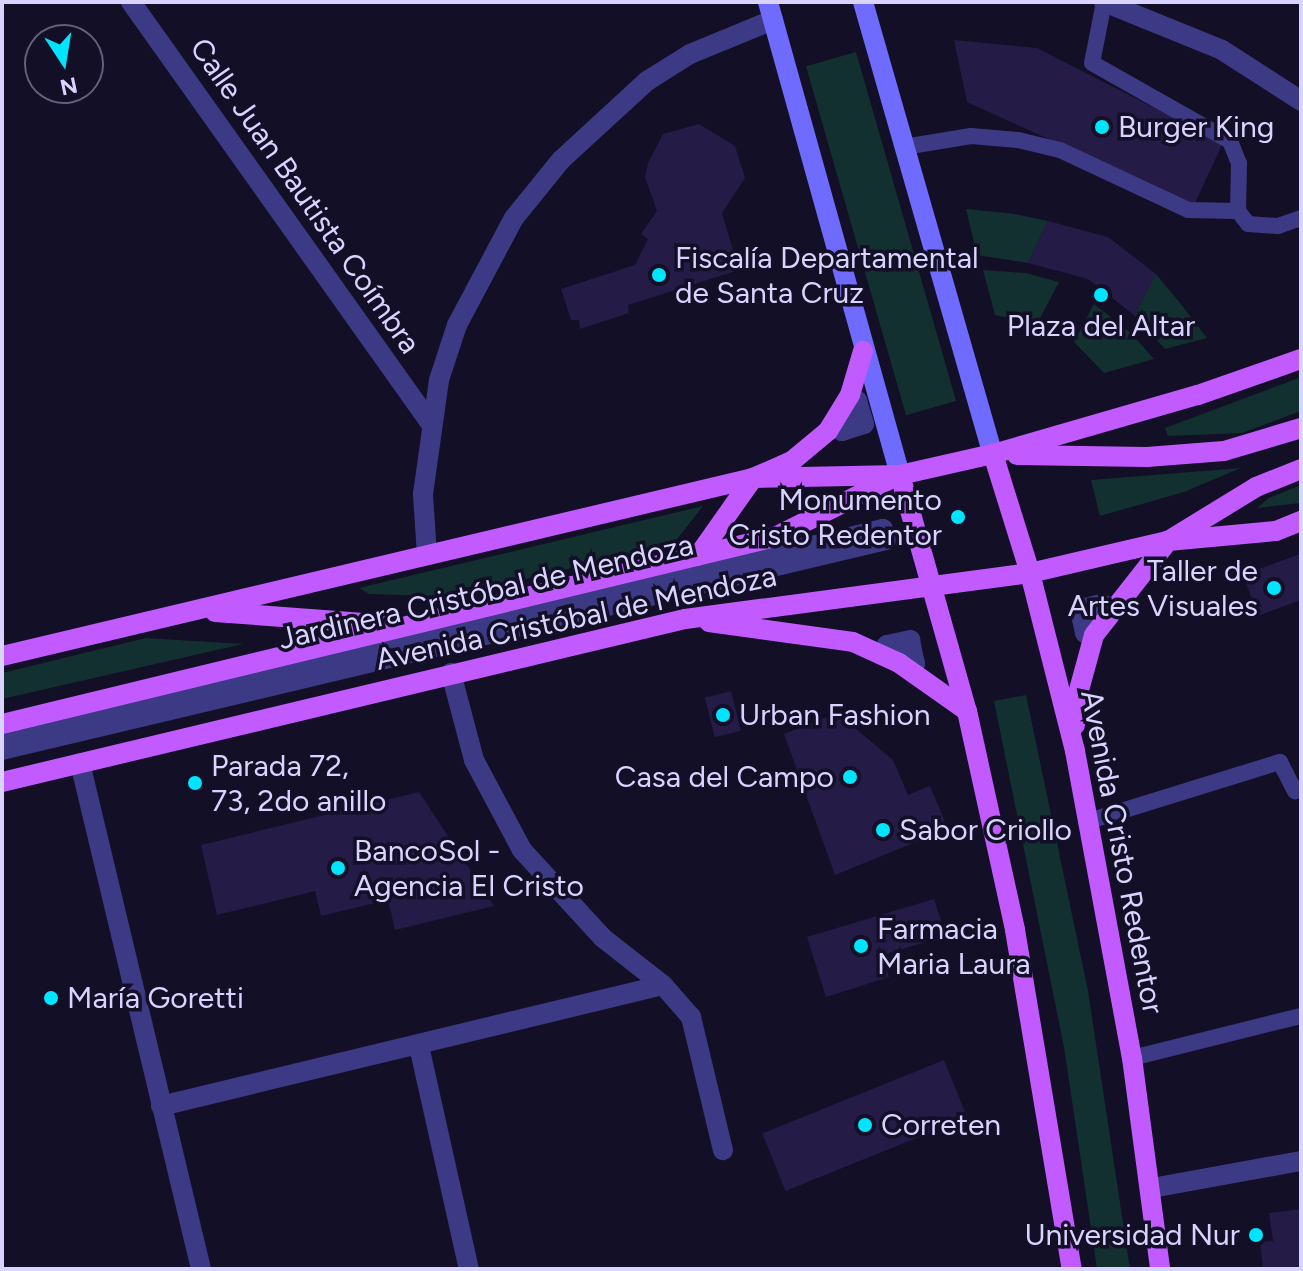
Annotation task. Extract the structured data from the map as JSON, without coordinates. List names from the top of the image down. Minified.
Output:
{"streets":{"main road":["Avenida Cristóbal de Mendoza","Avenida Cristo Redentor"],"street":["Calle Juan Bautista Coímbra","Jardinera Cristóbal de Mendoza"]},"crossings":[["Avenida Cristóbal de Mendoza","Avenida Cristo Redentor"]],"places":["Burger King","Fiscalía Departamental de Santa Cruz","Plaza del Altar","Monumento Cristo Redentor","Taller de Artes Visuales","Urban Fashion","Casa del Campo","Parada 72, 73, 2do anillo","Sabor Criollo","BancoSol - Agencia El Cristo","Farmacia Maria Laura","María Goretti","Correten","Universidad Nur"],"north":"bottom"}
